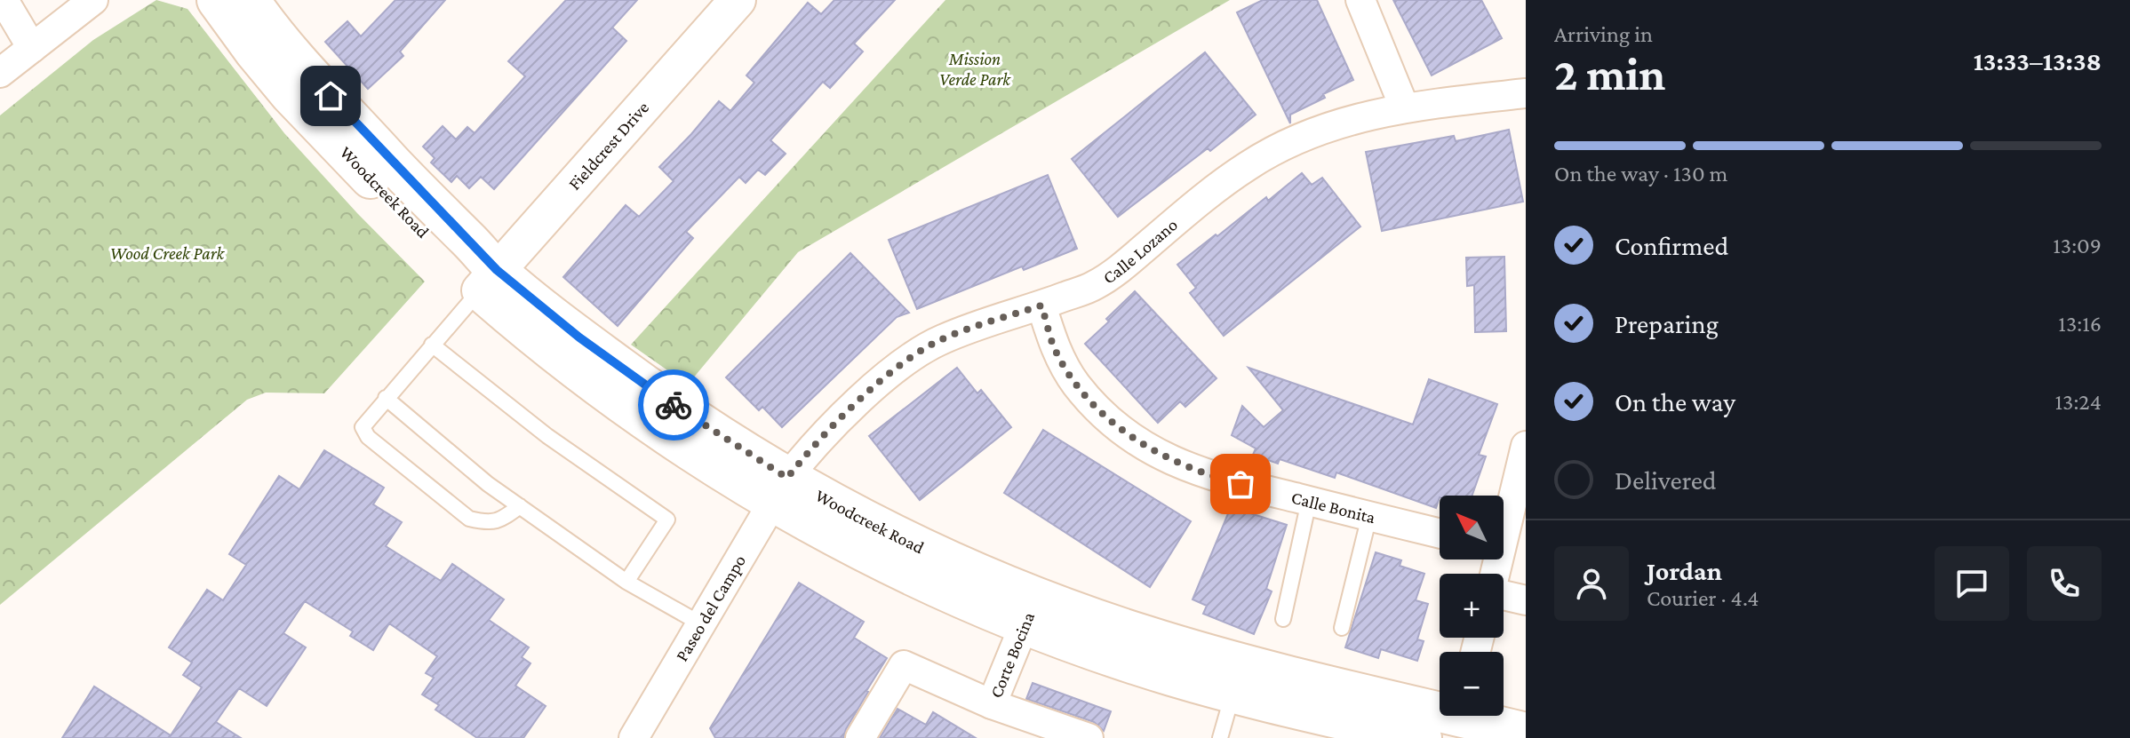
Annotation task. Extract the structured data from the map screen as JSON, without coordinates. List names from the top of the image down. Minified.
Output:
{"streets":{"main road":["Woodcreek Road"],"street":["Fieldcrest Drive","Calle Lozano","Calle Bonita","Paseo del Campo","Corte Bocina"]},"crossings":[["Fieldcrest Drive","Woodcreek Road"],["Woodcreek Road","Calle Lozano"],["Woodcreek Road","Paseo del Campo"],["Woodcreek Road","Corte Bocina"],["Calle Lozano","Calle Bonita"],["Calle Lozano","Paseo del Campo"]],"parks":["Mission Verde Park","Wood Creek Park"],"north":"top left","page":{"heading":["2 min","Arriving in","13:33–13:38"],"panel":["Jordan","Courier · 4.4"],"bar":"On the way · 130 m","list":[["Confirmed","13:09"],["Preparing","13:16"],["On the way","13:24"],"Delivered"],"map_buttons":["+","−"]}}
